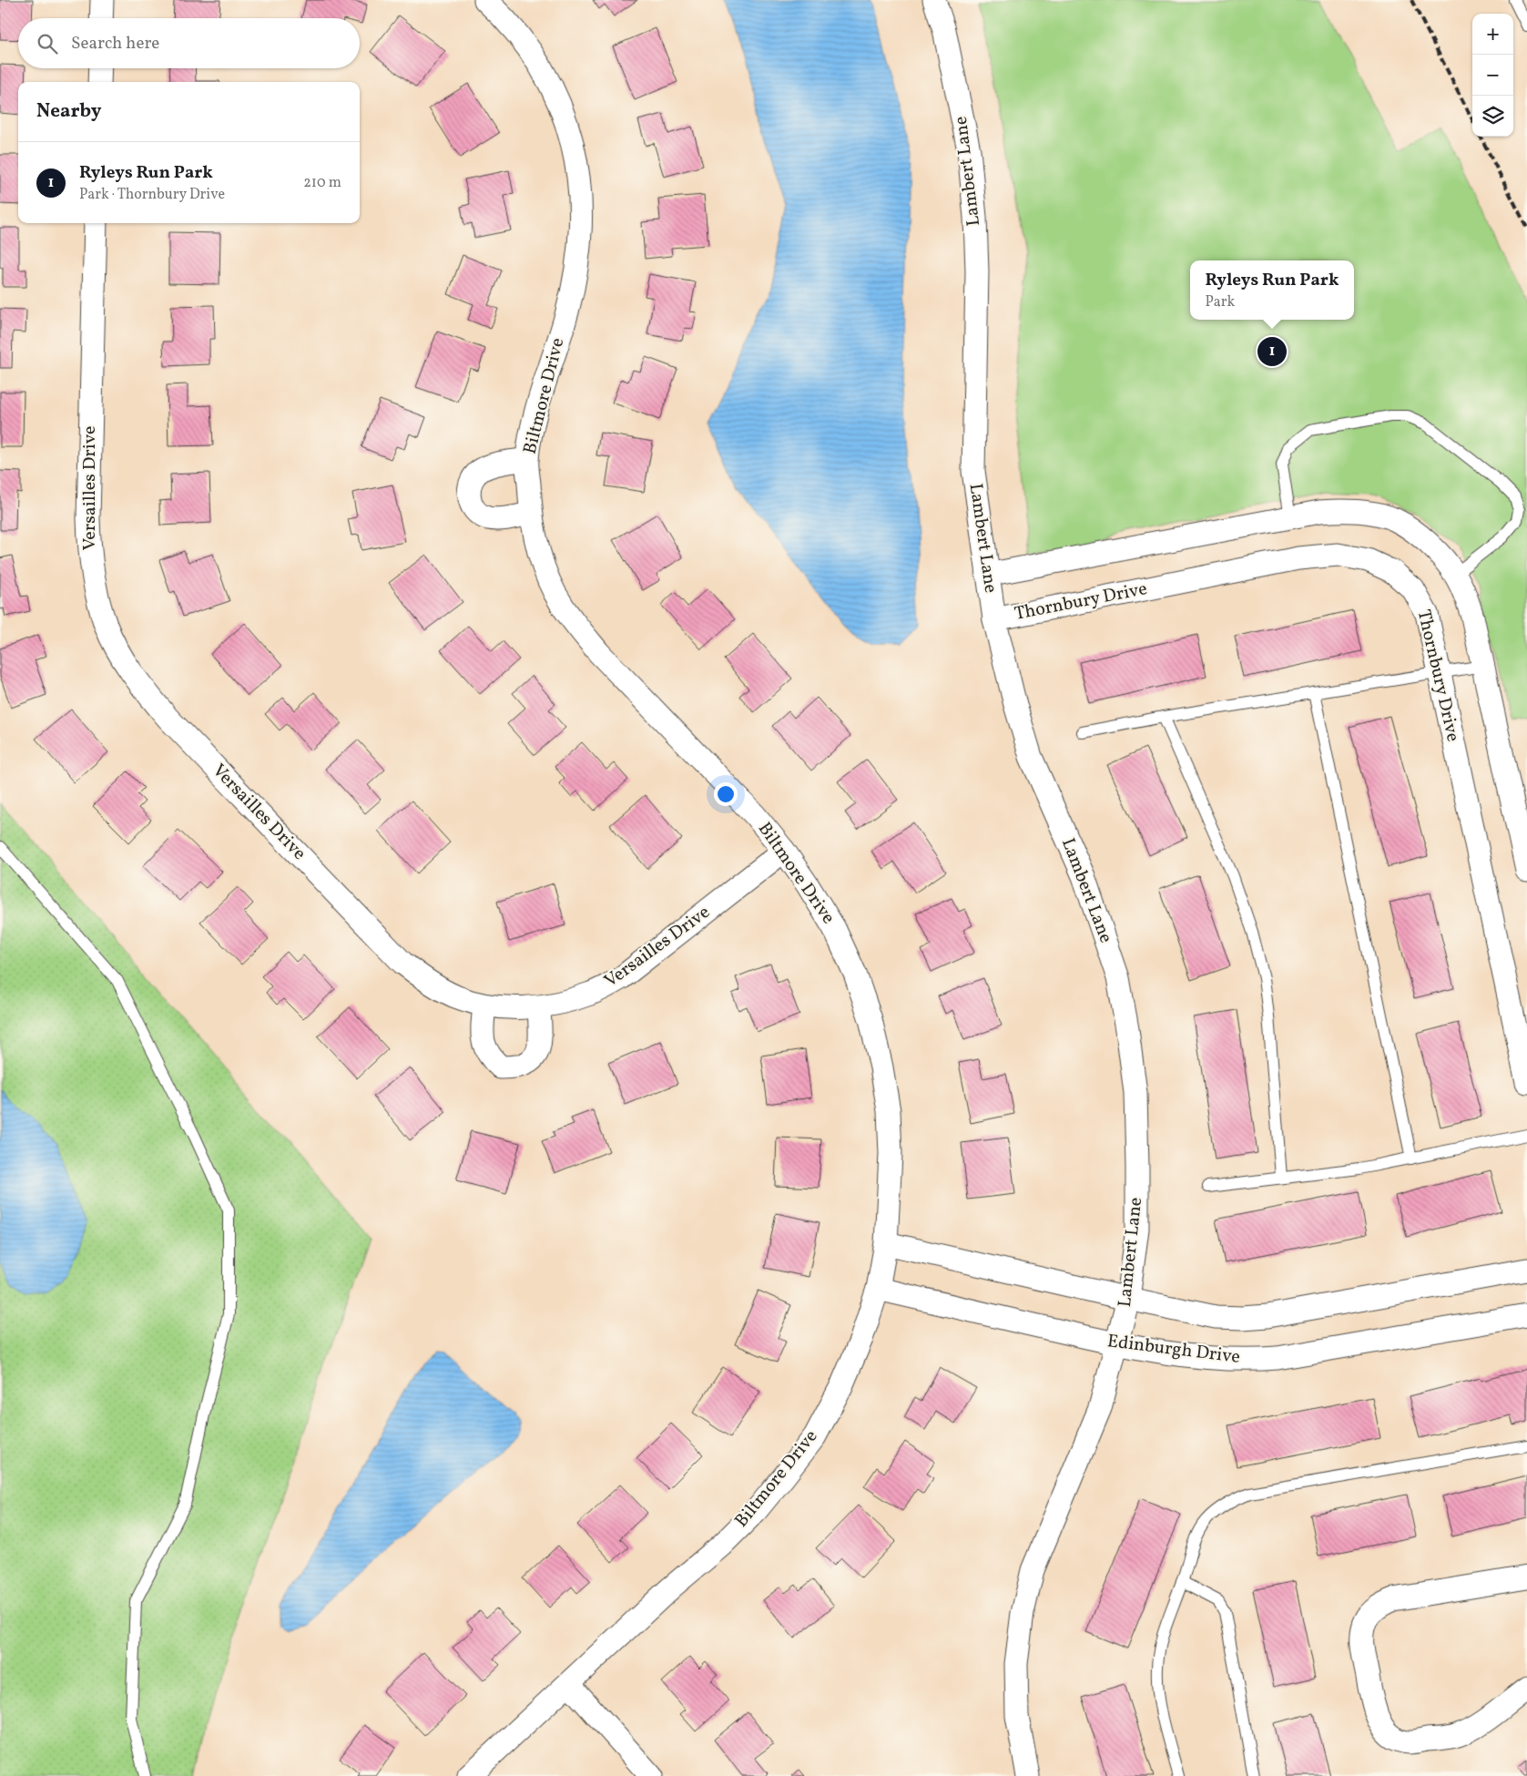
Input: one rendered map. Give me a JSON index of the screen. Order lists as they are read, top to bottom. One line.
{"streets":{"street":["Lambert Lane","Biltmore Drive","Versailles Drive","Thornbury Drive","Edinburgh Drive"]},"crossings":[["Lambert Lane","Thornbury Drive"],["Lambert Lane","Edinburgh Drive"],["Biltmore Drive","Versailles Drive"],["Biltmore Drive","Edinburgh Drive"]],"page":{"map_buttons":["+","−"],"search":"Search here","heading":"Nearby","list":[{"mark":"1","name":"Ryleys Run Park","note":"Park · Thornbury Drive","value":"210 m"}],"popup":["Ryleys Run Park","Park"],"pins":"1"}}
